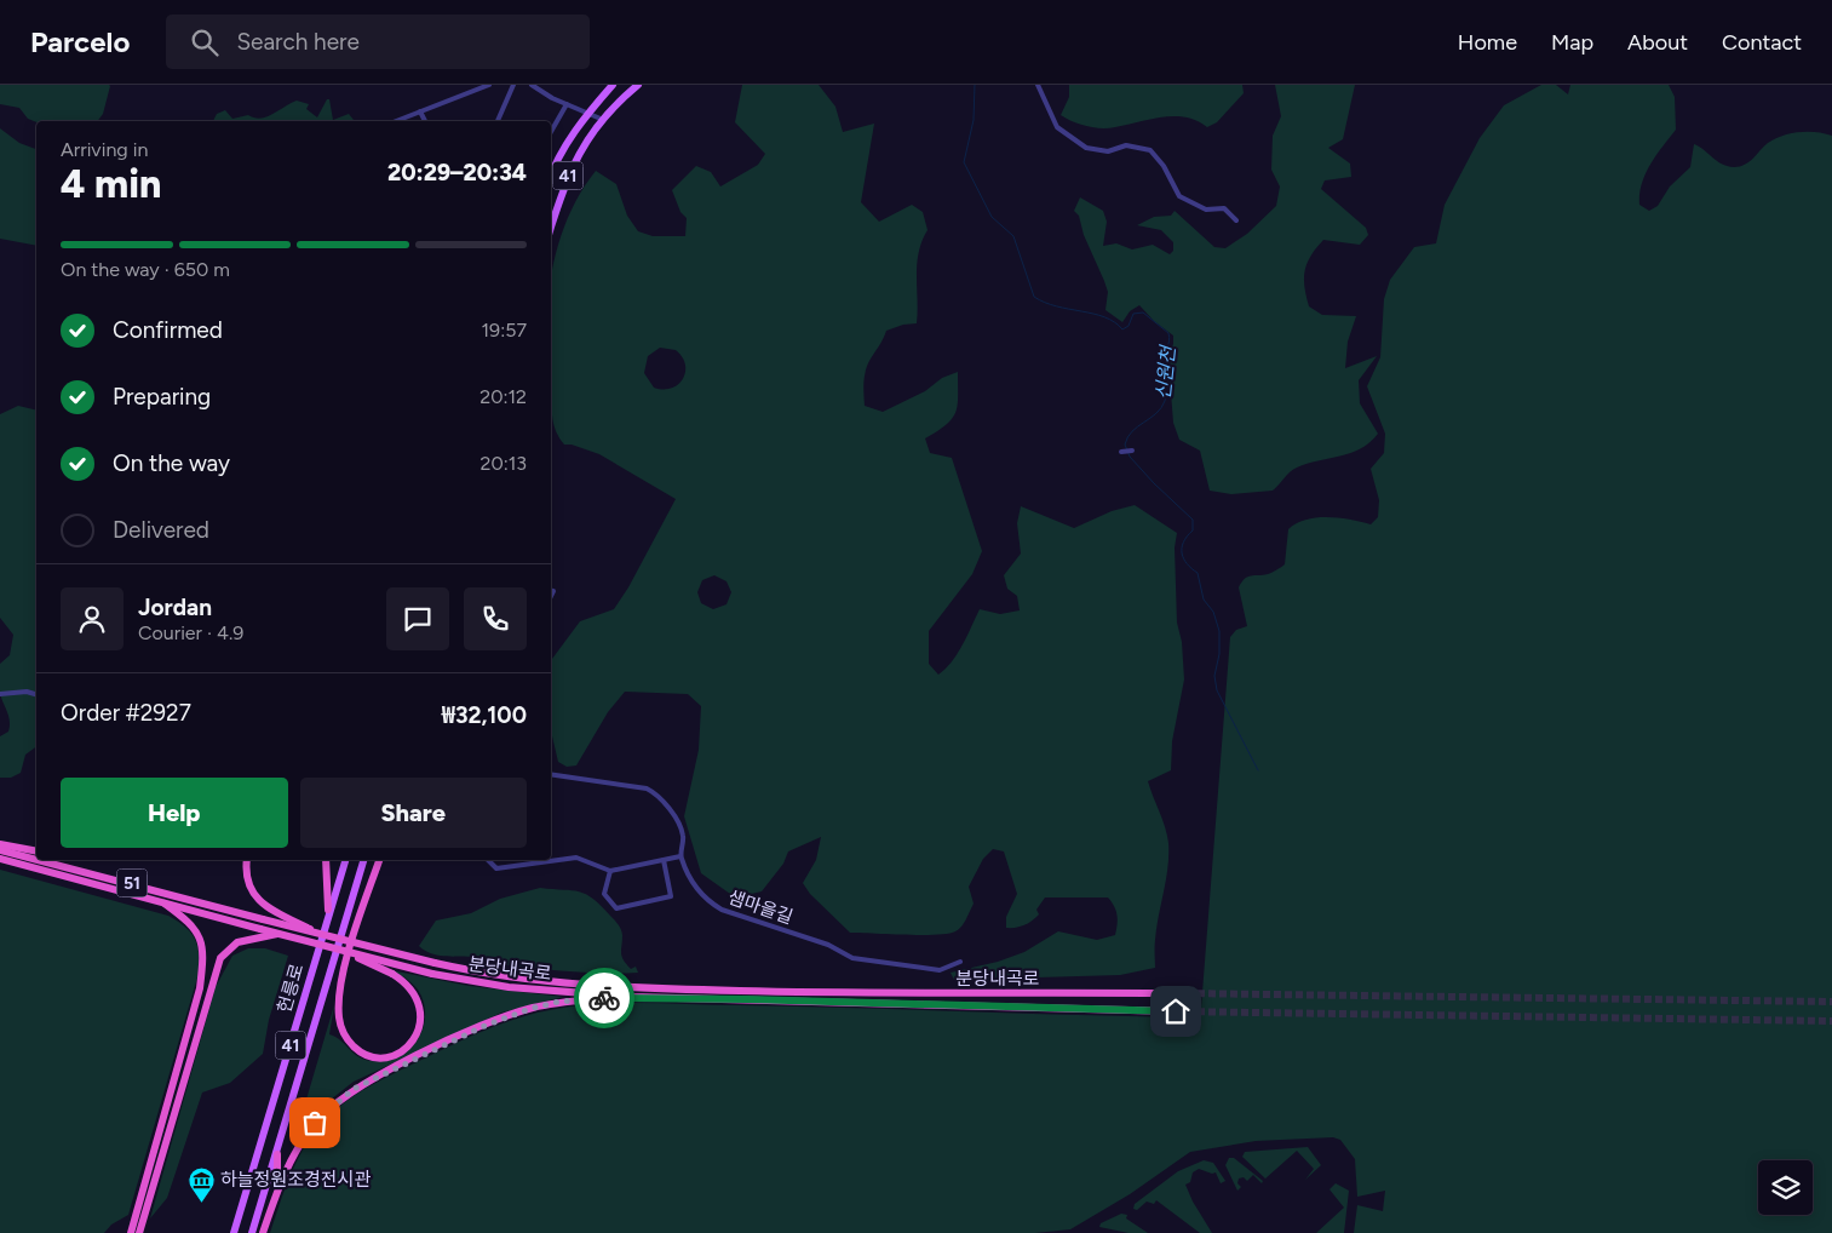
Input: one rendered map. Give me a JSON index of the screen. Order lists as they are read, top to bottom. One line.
{"streets":{"highway":["51","분당내곡로"],"main road":["41","헌릉로"],"street":["샘마을길"]},"water":["신원천"],"places":{"museum":["하늘정원조경전시관"]},"page":{"header":"Parcelo","search":"Search here","nav":["Home","Map","About","Contact"],"heading":["4 min","Arriving in","20:29–20:34"],"panel":["Jordan","Courier · 4.9","Order #2927","₩32,100"],"bar":"On the way · 650 m","list":[["Confirmed","19:57"],["Preparing","20:12"],["On the way","20:13"],"Delivered"],"buttons":["Help","Share"]}}
